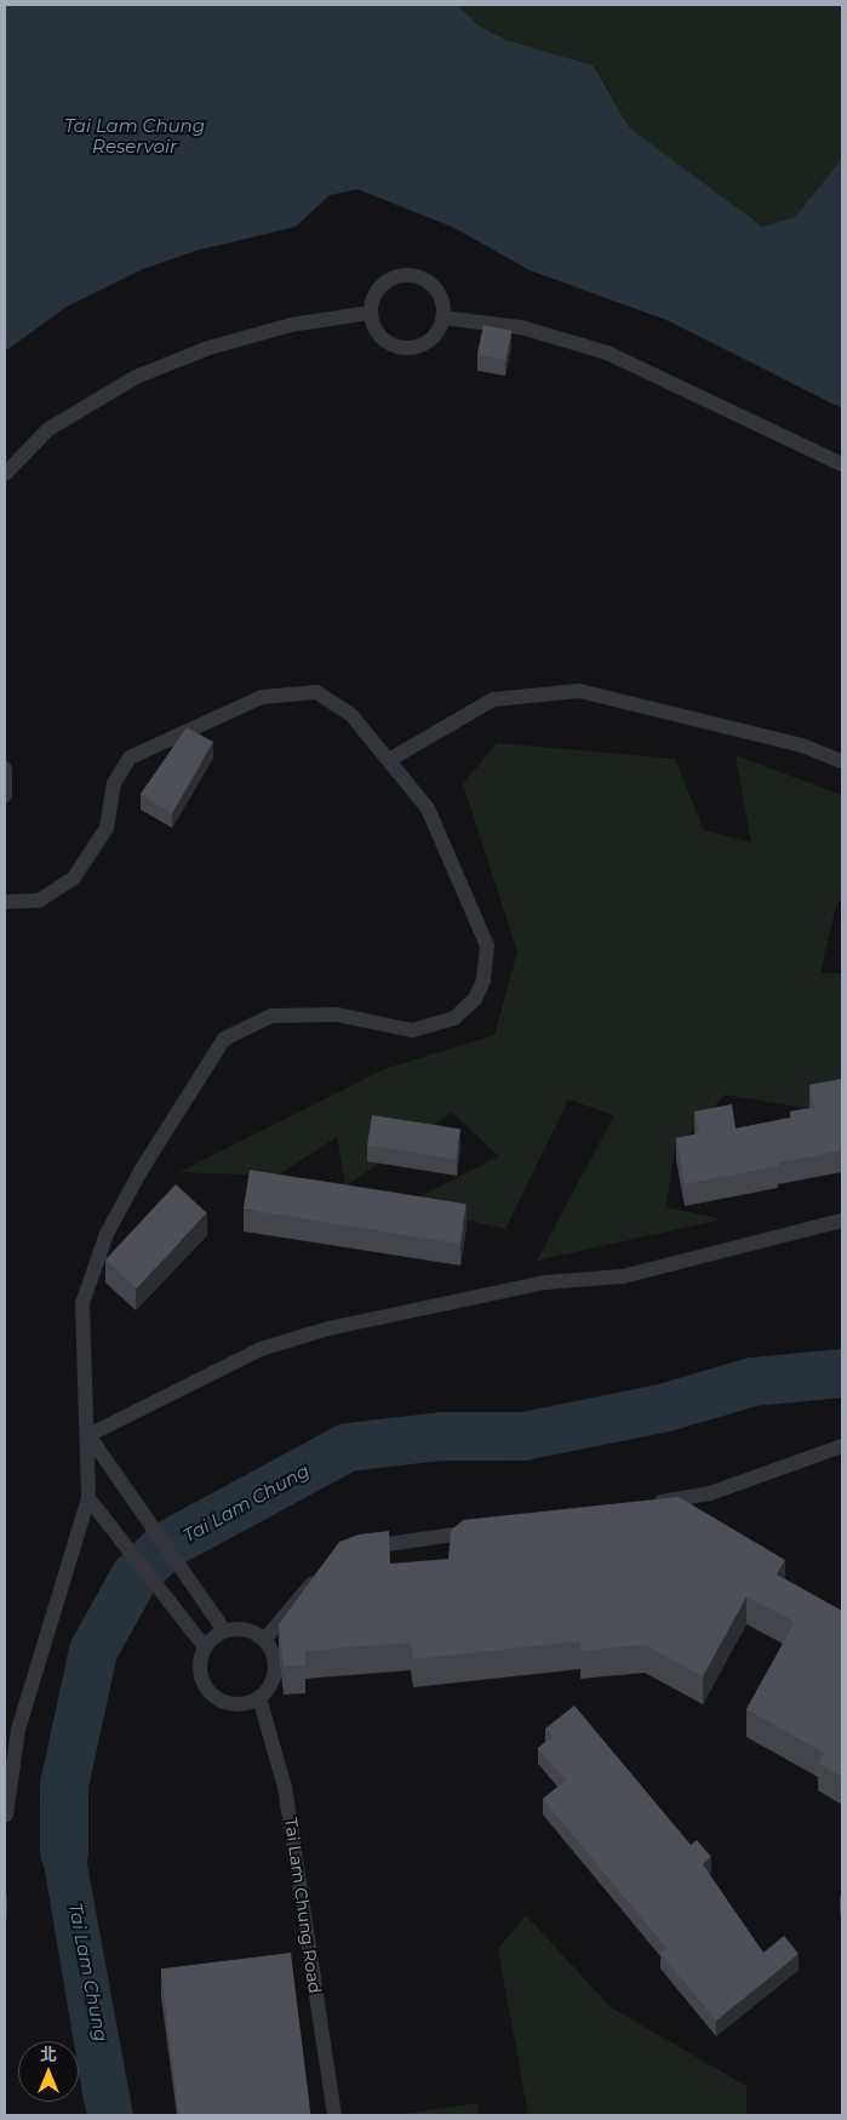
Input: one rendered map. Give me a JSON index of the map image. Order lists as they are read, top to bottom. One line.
{"streets":{"lane":["Tai Lam Chung Road"]},"water":["Tai Lam Chung Reservoir","Tai Lam Chung"],"north":"top"}
